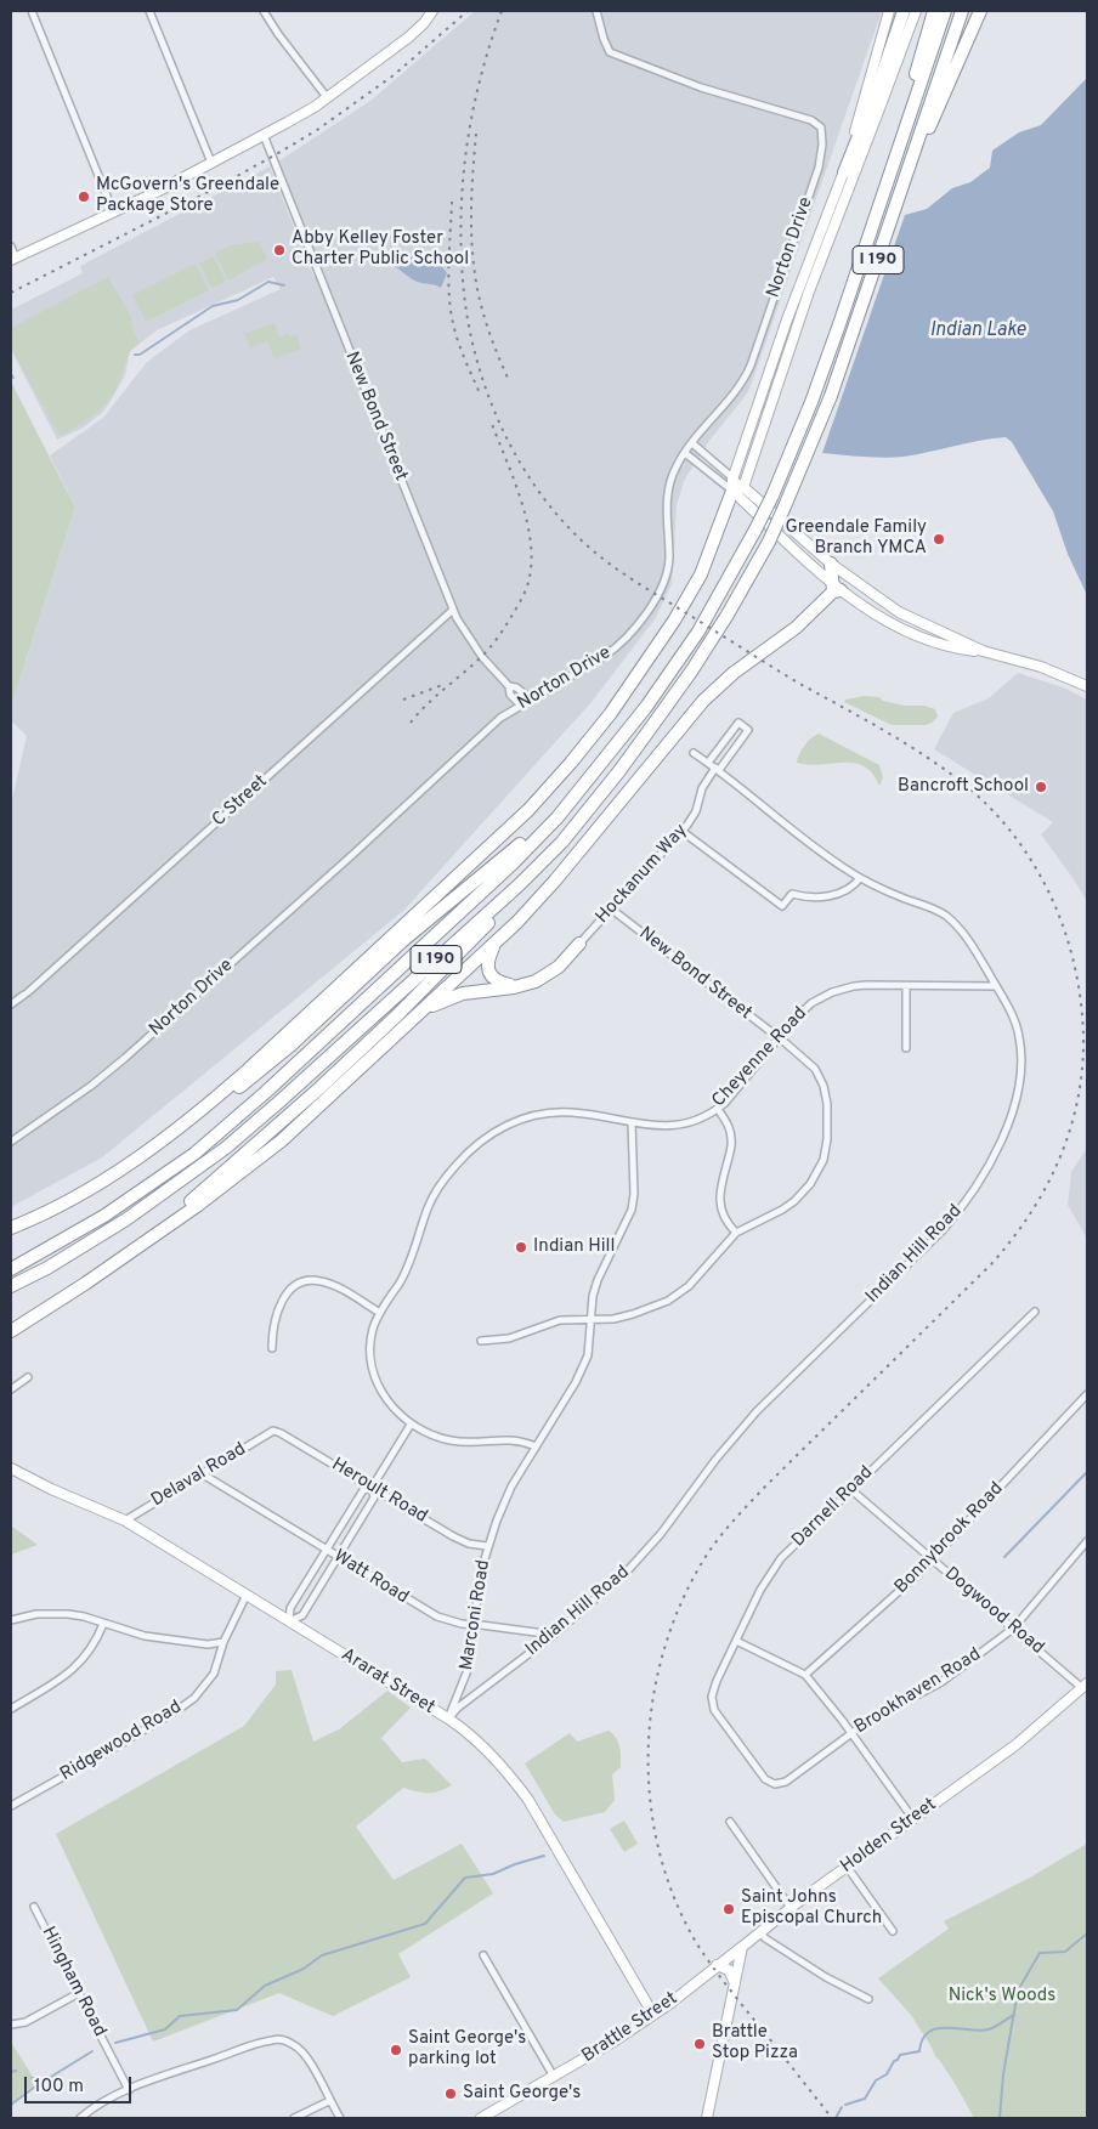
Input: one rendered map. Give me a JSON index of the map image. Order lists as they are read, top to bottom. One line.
{"streets":{"highway":["I 190"],"main road":["Norton Drive","Ararat Street","Holden Street","Brattle Street"],"street":["New Bond Street","C Street","Hockanum Way","Cheyenne Road","Indian Hill Road","Delaval Road","Heroult Road","Darnell Road","Bonnybrook Road","Watt Road","Dogwood Road","Marconi Road","Brookhaven Road","Ridgewood Road","Hingham Road"]},"crossings":[["Norton Drive","New Bond Street"],["New Bond Street","C Street"],["New Bond Street","Hockanum Way"],["New Bond Street","Cheyenne Road"],["Hockanum Way","Indian Hill Road"],["Cheyenne Road","Indian Hill Road"],["Cheyenne Road","Marconi Road"],["Indian Hill Road","Watt Road"],["Indian Hill Road","Marconi Road"],["Indian Hill Road","Ararat Street"],["Delaval Road","Heroult Road"],["Delaval Road","Watt Road"],["Delaval Road","Ararat Street"],["Heroult Road","Marconi Road"],["Darnell Road","Dogwood Road"],["Darnell Road","Brookhaven Road"],["Bonnybrook Road","Dogwood Road"],["Watt Road","Marconi Road"],["Dogwood Road","Brookhaven Road"],["Dogwood Road","Holden Street"],["Marconi Road","Ararat Street"],["Ararat Street","Ridgewood Road"],["Ararat Street","Brattle Street"],["Holden Street","Brattle Street"]],"water":["Indian Lake"],"parks":["Nick's Woods"],"places":["McGovern's Greendale Package Store","Abby Kelley Foster Charter Public School","Greendale Family Branch YMCA","Bancroft School","Indian Hill","Saint Johns Episcopal Church","Brattle Stop Pizza","Saint George's parking lot","Saint George's"],"scale_bar":"100 m"}
